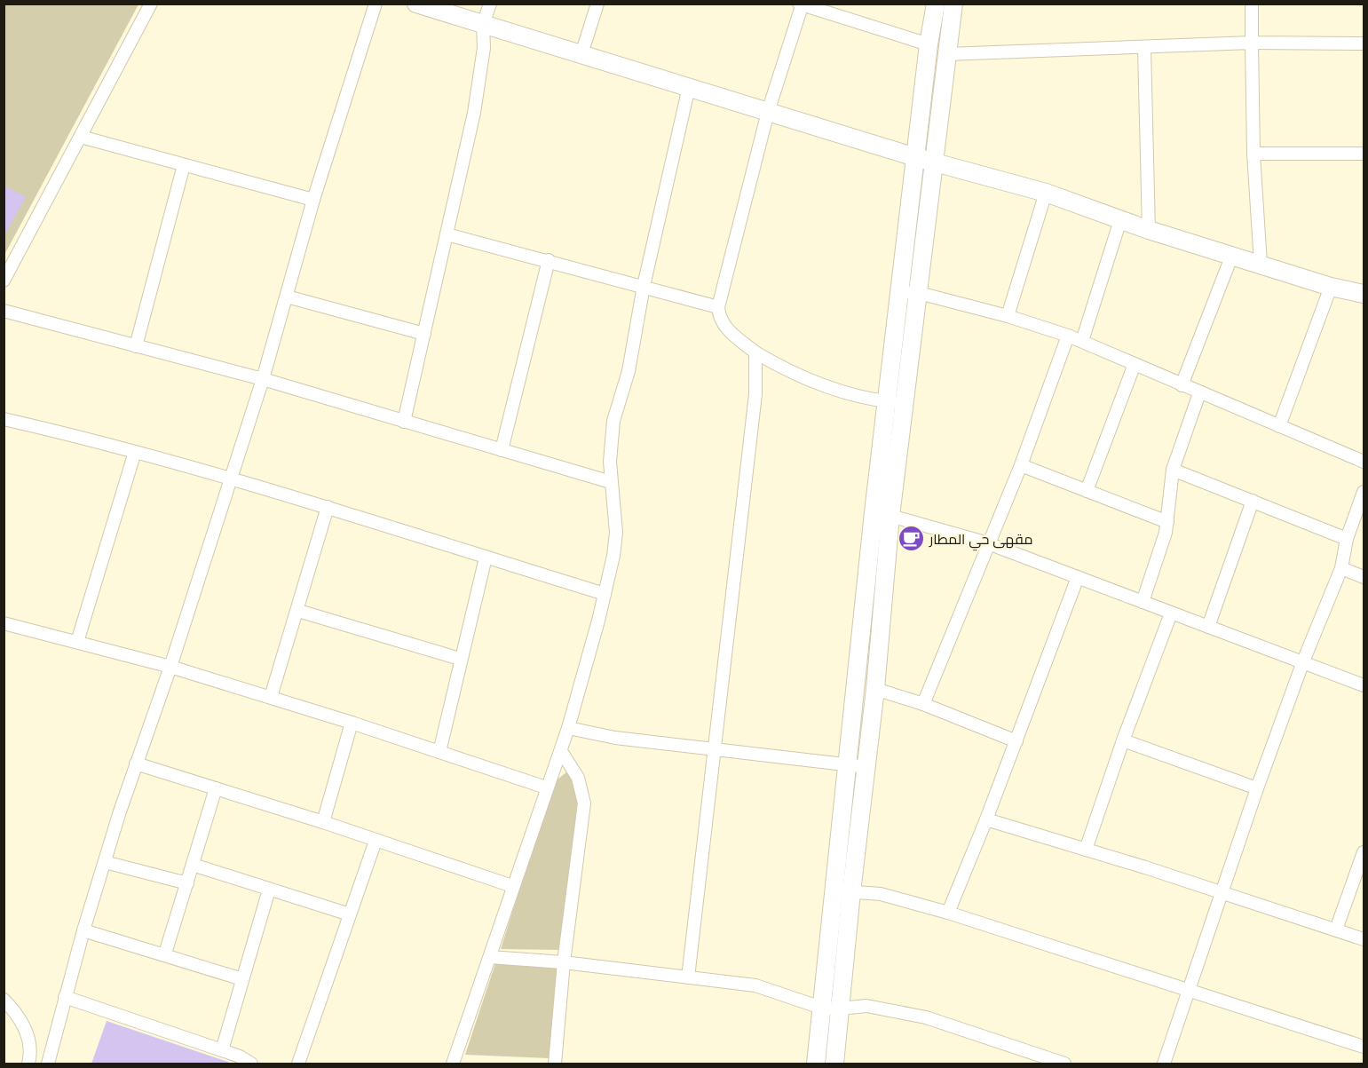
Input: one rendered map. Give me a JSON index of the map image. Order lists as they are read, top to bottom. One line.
{"places":{"cafe":["مقهى حي المطار"]}}
